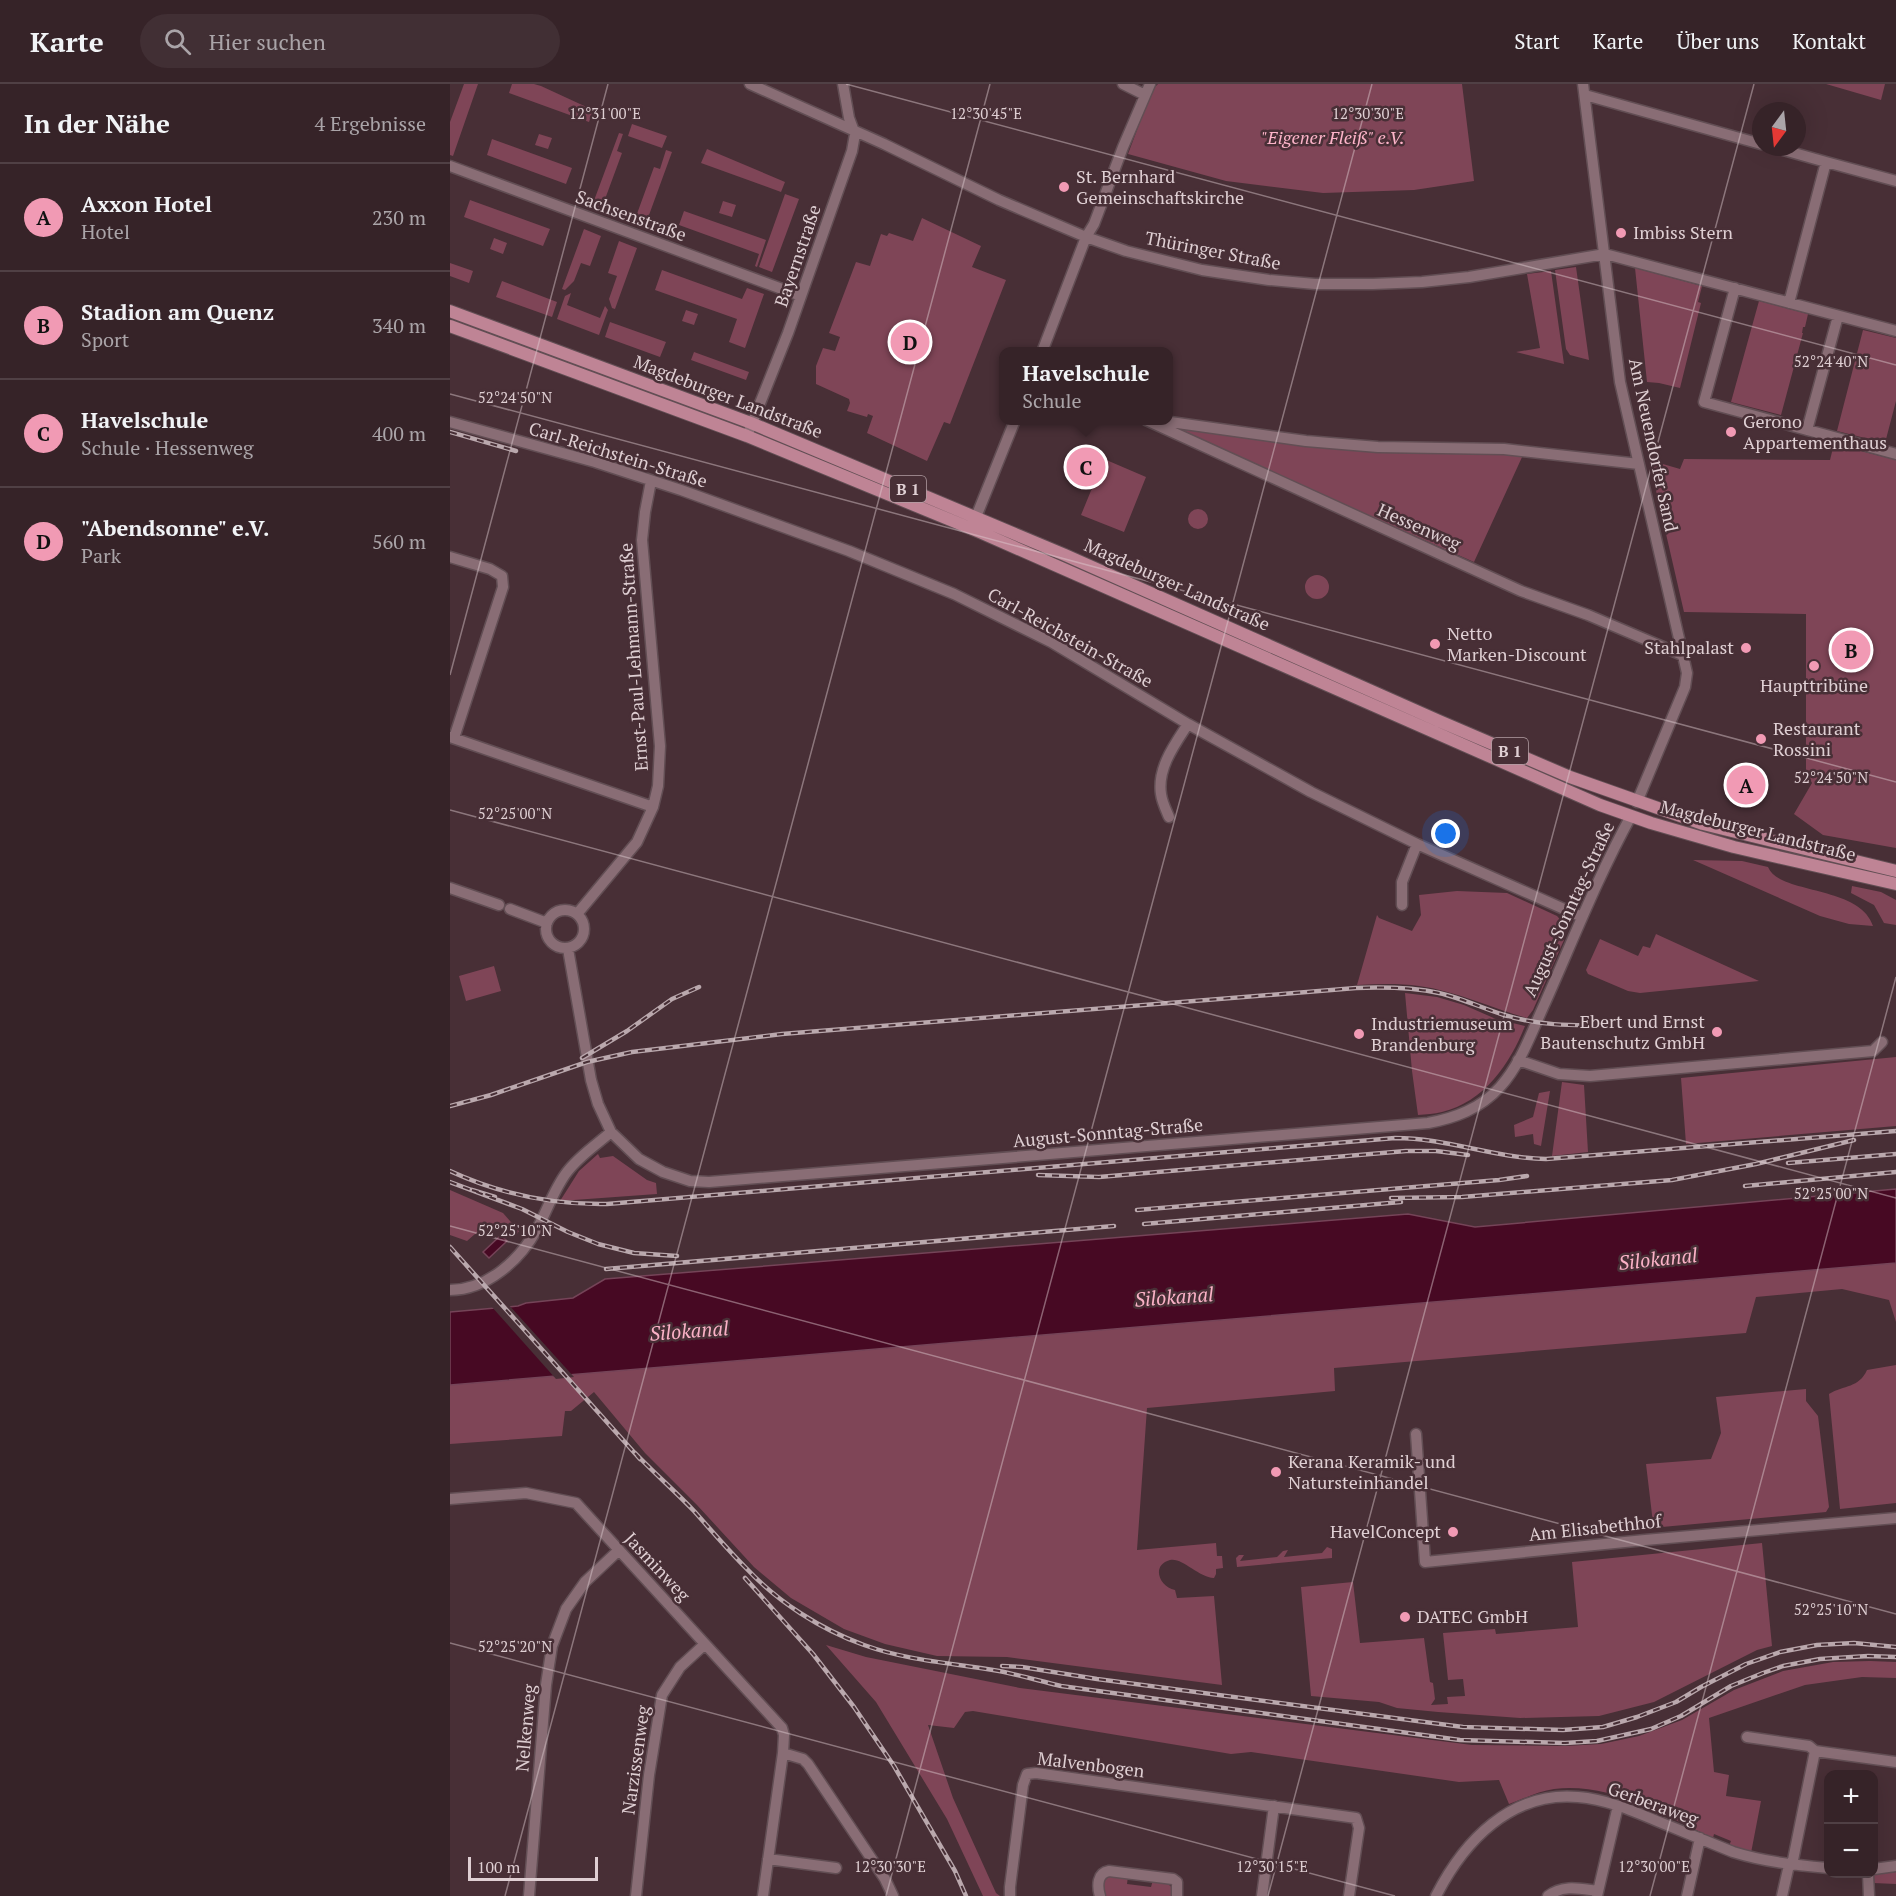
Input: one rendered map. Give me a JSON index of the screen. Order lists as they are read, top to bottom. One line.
{"streets":{"main road":["Magdeburger Landstraße","B 1"],"street":["Sachsenstraße","Thüringer Straße","Bayernstraße","Am Neuendorfer Sand","Carl-Reichstein-Straße","Hessenweg","Ernst-Paul-Lehmann-Straße","August-Sonntag-Straße","Am Elisabethhof","Jasminweg","Nelkenweg","Narzissenweg","Malvenbogen","Gerberaweg"]},"crossings":[["Sachsenstraße","Bayernstraße"],["Thüringer Straße","Bayernstraße"],["Thüringer Straße","Am Neuendorfer Sand"],["Bayernstraße","Magdeburger Landstraße"],["Magdeburger Landstraße","Am Neuendorfer Sand"],["Magdeburger Landstraße","August-Sonntag-Straße"],["Am Neuendorfer Sand","Hessenweg"],["Carl-Reichstein-Straße","Ernst-Paul-Lehmann-Straße"],["Carl-Reichstein-Straße","August-Sonntag-Straße"],["Ernst-Paul-Lehmann-Straße","August-Sonntag-Straße"],["Jasminweg","Nelkenweg"],["Jasminweg","Narzissenweg"]],"water":["Silokanal"],"parks":["\"Eigener Fleiß\" e.V."],"places":["St. Bernhard Gemeinschaftskirche","Imbiss Stern","Gerono Appartementhaus","Netto Marken-Discount","Stahlpalast","Haupttribüne","Restaurant Rossini","Ebert und Ernst Bautenschutz GmbH","Industriemuseum Brandenburg","Kerana Keramik- und Natursteinhandel","HavelConcept","DATEC GmbH"],"scale_bar":"100 m","north":"bottom","page":{"header":"Karte","search":"Hier suchen","nav":["Start","Karte","Über uns","Kontakt"],"heading":["In der Nähe","4 Ergebnisse"],"list":[{"mark":"A","name":"Axxon Hotel","note":"Hotel","value":"230 m"},{"mark":"B","name":"Stadion am Quenz","note":"Sport","value":"340 m"},{"mark":"C","name":"Havelschule","note":"Schule · Hessenweg","value":"400 m"},{"mark":"D","name":"\"Abendsonne\" e.V.","note":"Park","value":"560 m"}],"pins":["D","C","B","A"],"popup":["Havelschule","Schule"],"map_buttons":["+","−"],"scale":"100 m"},"coordinates":["12°31'00\"E","12°30'45\"E","12°30'30\"E","52°24'40\"N","52°24'50\"N","52°25'00\"N","52°25'10\"N","52°25'20\"N","12°30'15\"E","12°30'00\"E"]}
